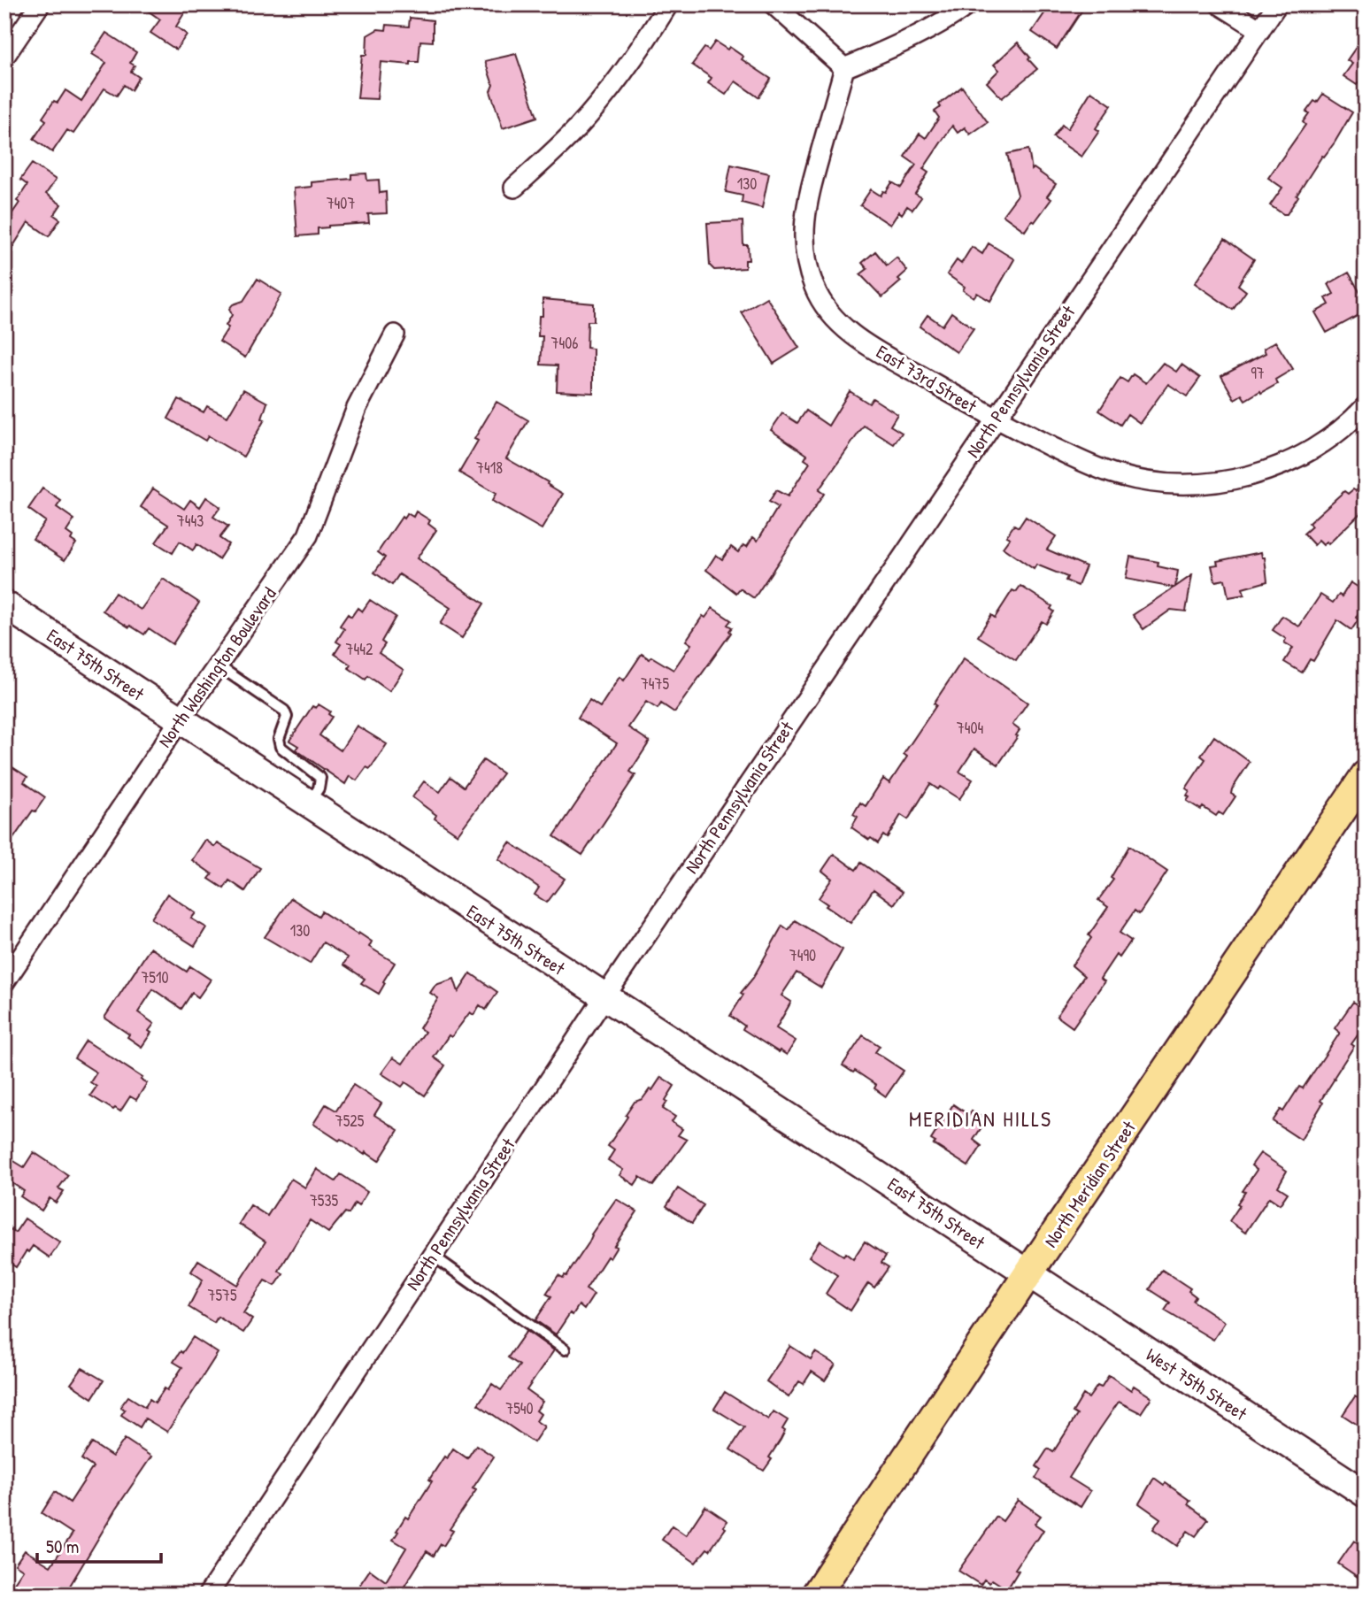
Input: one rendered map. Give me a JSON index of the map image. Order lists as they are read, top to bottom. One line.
{"streets":{"main road":["North Meridian Street"],"street":["East 73rd Street","North Pennsylvania Street","East 75th Street","North Washington Boulevard","West 75th Street"]},"crossings":[["East 73rd Street","North Pennsylvania Street"],["North Pennsylvania Street","East 75th Street"],["East 75th Street","North Washington Boulevard"],["East 75th Street","North Meridian Street"],["East 75th Street","West 75th Street"],["North Meridian Street","West 75th Street"]],"districts":["MERIDIAN HILLS"],"house_numbers":["130","7407","7406","97","7418","7443","7442","7475","7404","130","7490","7510","7525","7535","7575","7540"],"scale_bar":"50 m"}
